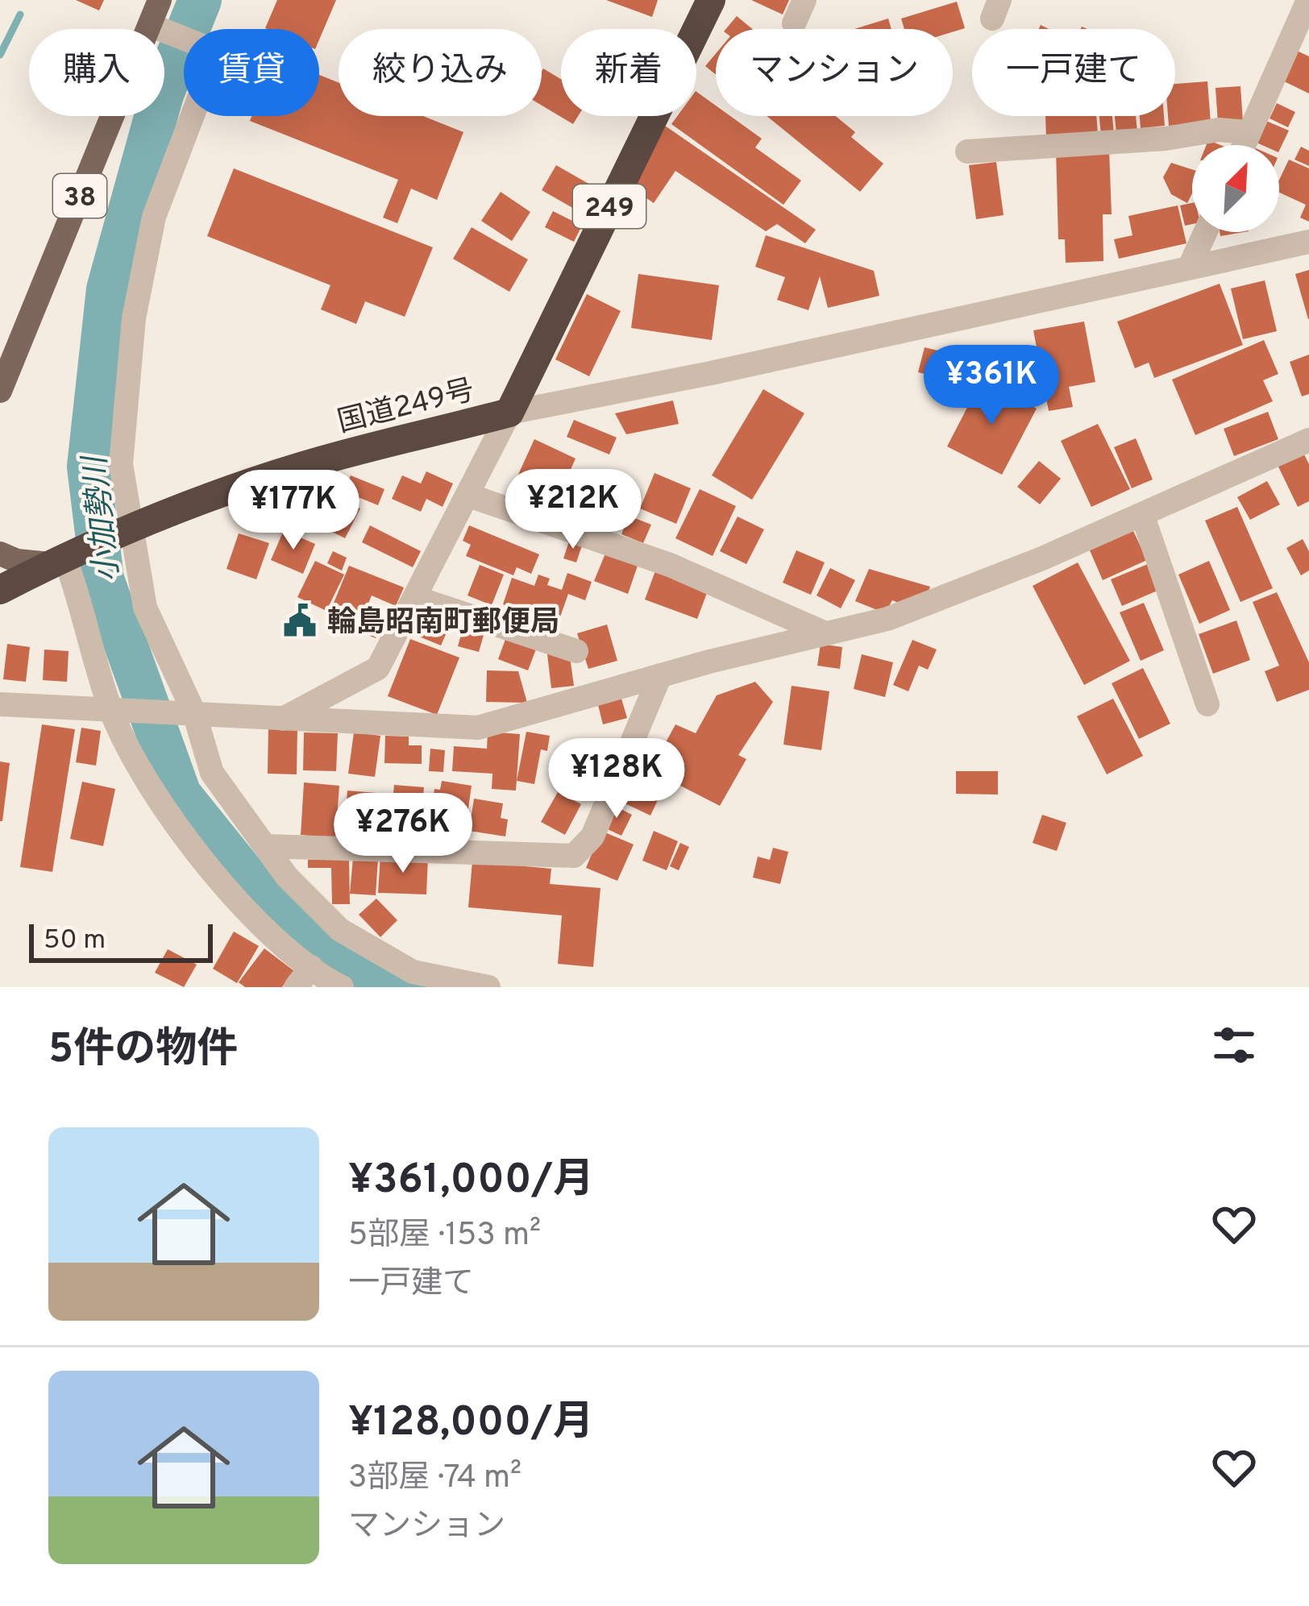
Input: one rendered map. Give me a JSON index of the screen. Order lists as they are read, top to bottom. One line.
{"streets":{"highway":["249","国道249号"],"main road":["38"]},"water":["小加勢川"],"places":{"public building":["輪島昭南町郵便局"]},"scale_bar":"50 m","north":"top right","page":{"chip":["購入","賃貸","絞り込み","新着","マンション","一戸建て"],"price":["¥361K","¥212K","¥177K","¥128K","¥276K"],"scale":"50 m","heading":"5件の物件","list":[{"name":"¥361,000/月","note":"5部屋 · 153 m² · 一戸建て"},{"name":"¥128,000/月","note":"3部屋 · 74 m² · マンション"}]}}
